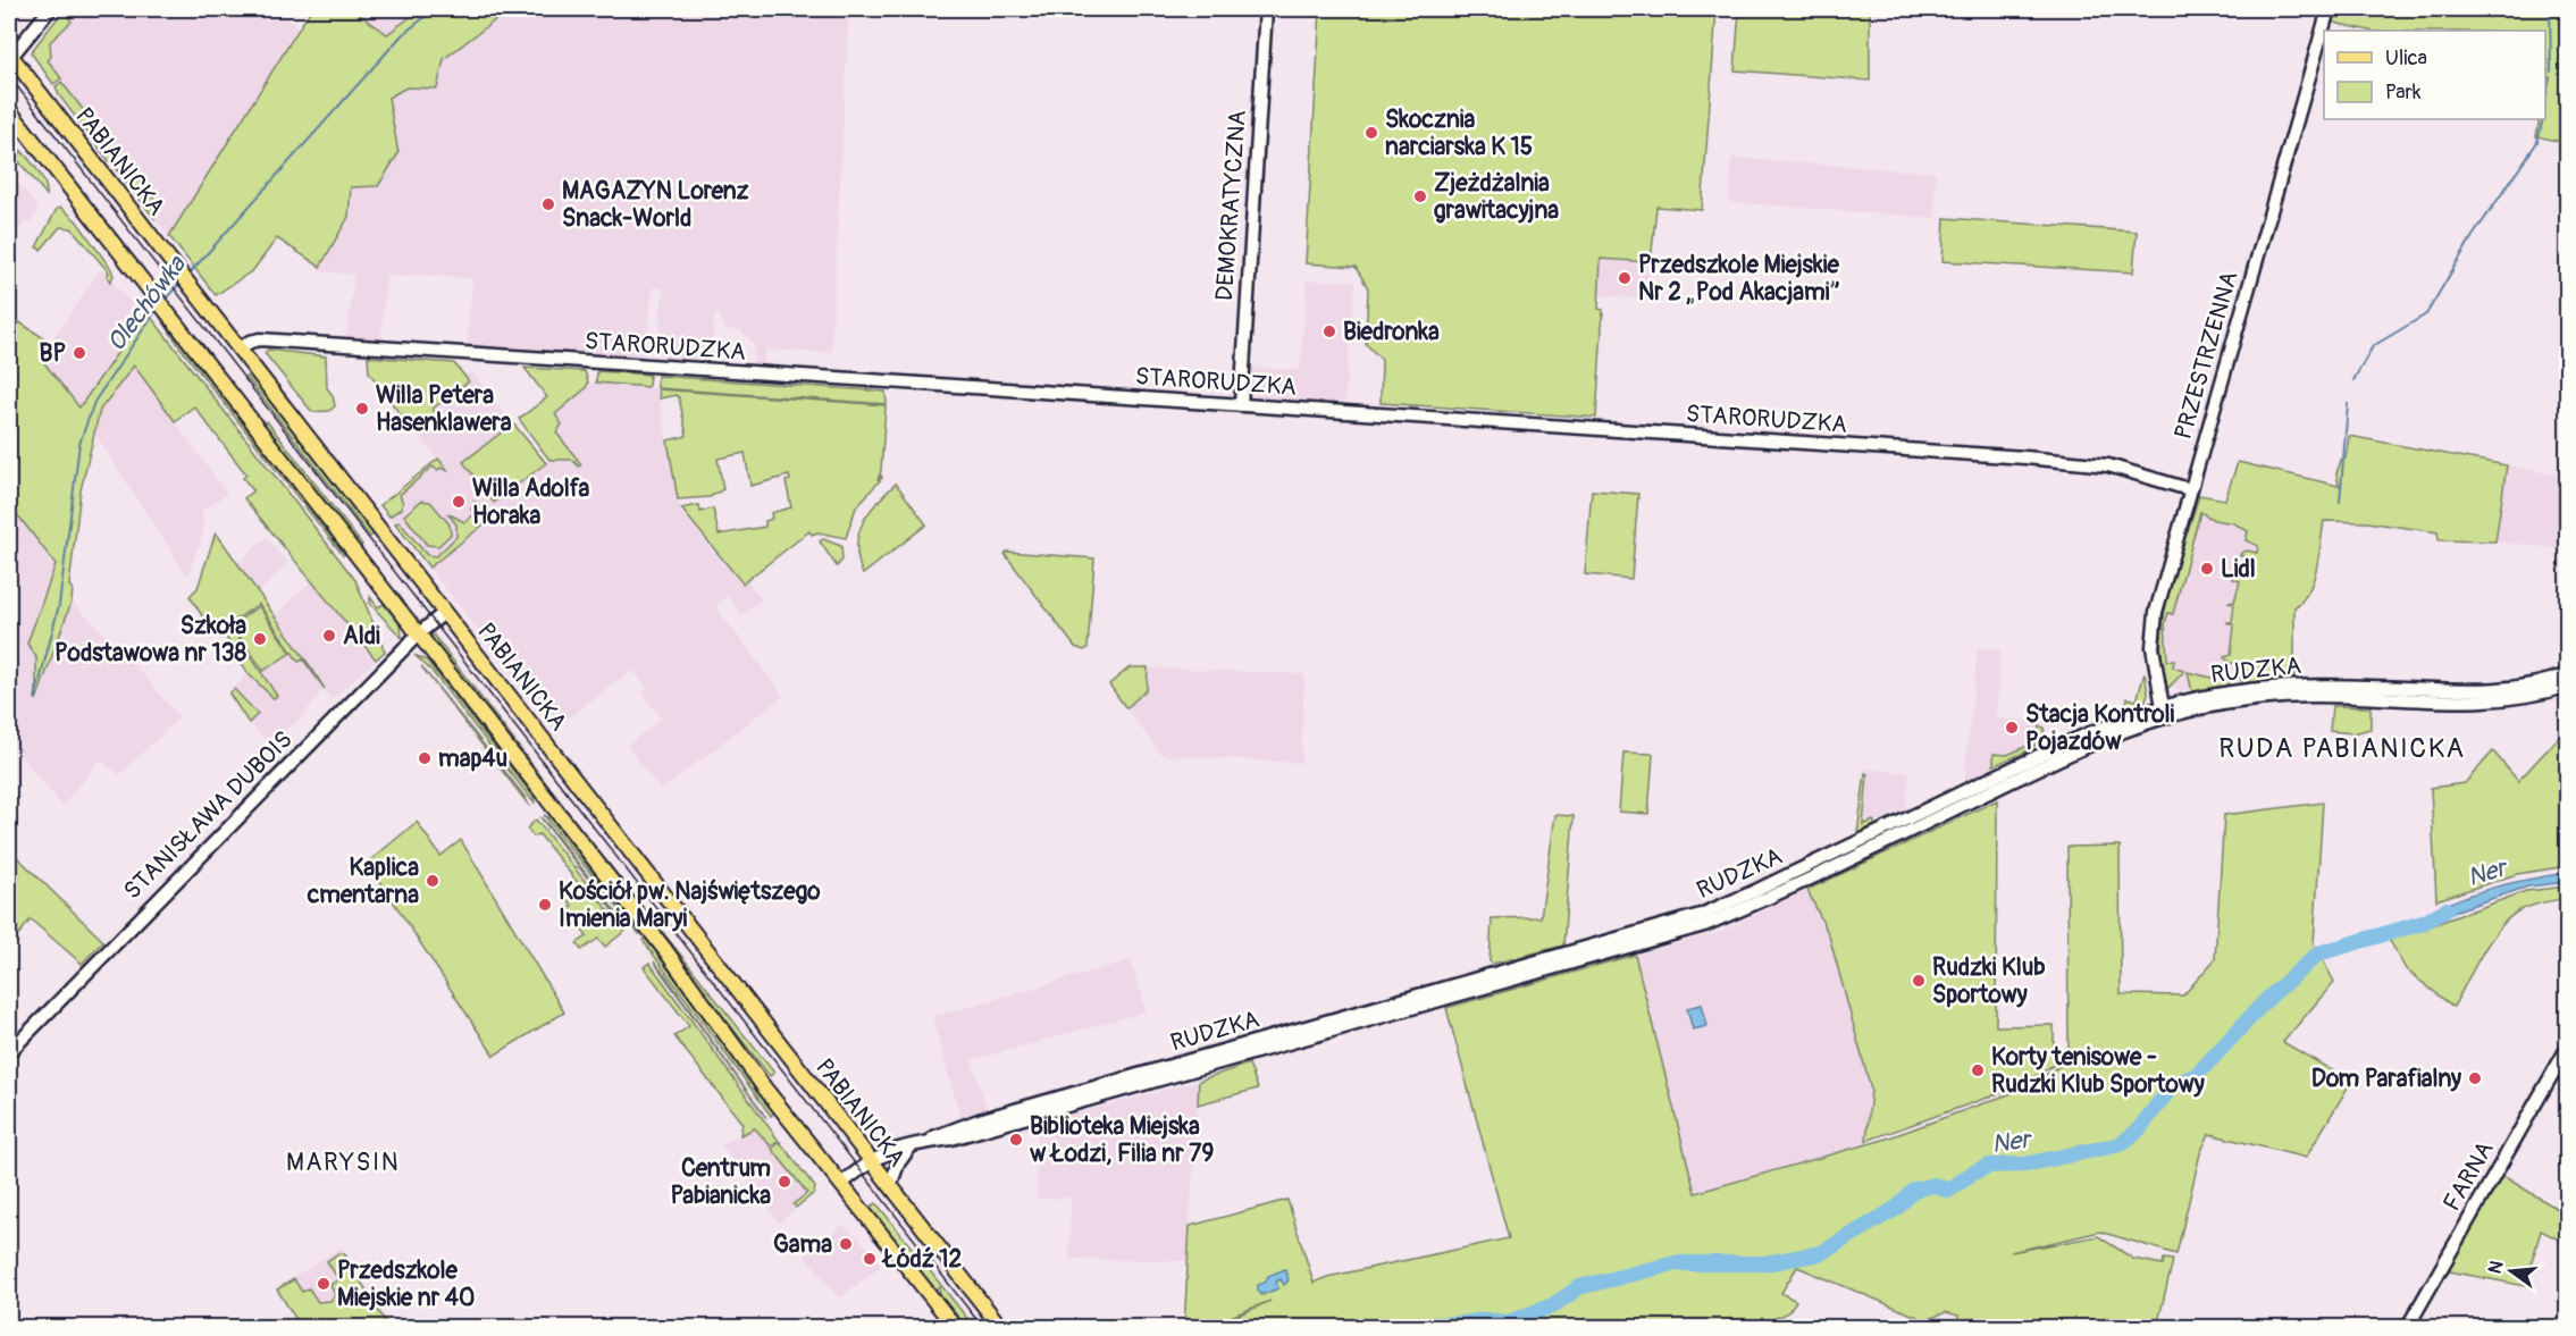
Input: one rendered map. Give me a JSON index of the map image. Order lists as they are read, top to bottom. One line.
{"streets":{"main road":["PABIANICKA"],"street":["DEMOKRATYCZNA","STARORUDZKA","PRZESTRZENNA","RUDZKA","STANISŁAWA DUBOIS","FARNA"]},"crossings":[["PABIANICKA","STARORUDZKA"],["PABIANICKA","RUDZKA"],["PABIANICKA","STANISŁAWA DUBOIS"],["DEMOKRATYCZNA","STARORUDZKA"],["STARORUDZKA","PRZESTRZENNA"],["PRZESTRZENNA","RUDZKA"]],"districts":["RUDA PABIANICKA","MARYSIN"],"water":["Olechówka","Ner"],"places":["Skocznia narciarska K 15","Zjeżdżalnia grawitacyjna","MAGAZYN Lorenz Snack-World","Przedszkole Miejskie Nr 2 „Pod Akacjami”","Biedronka","BP","Willa Petera Hasenklawera","Willa Adolfa Horaka","Lidl","Aldi","Szkoła Podstawowa nr 138","Stacja Kontroli Pojazdów","map4u","Kaplica cmentarna","Kościół pw. Najświętszego Imienia Maryi","Rudzki Klub Sportowy","Korty tenisowe - Rudzki Klub Sportowy","Dom Parafialny","Biblioteka Miejska w Łodzi, Filia nr 79","Centrum Pabianicka","Gama","Łódź 12","Przedszkole Miejskie nr 40"],"legend":["Ulica","Park"],"north":"left"}
